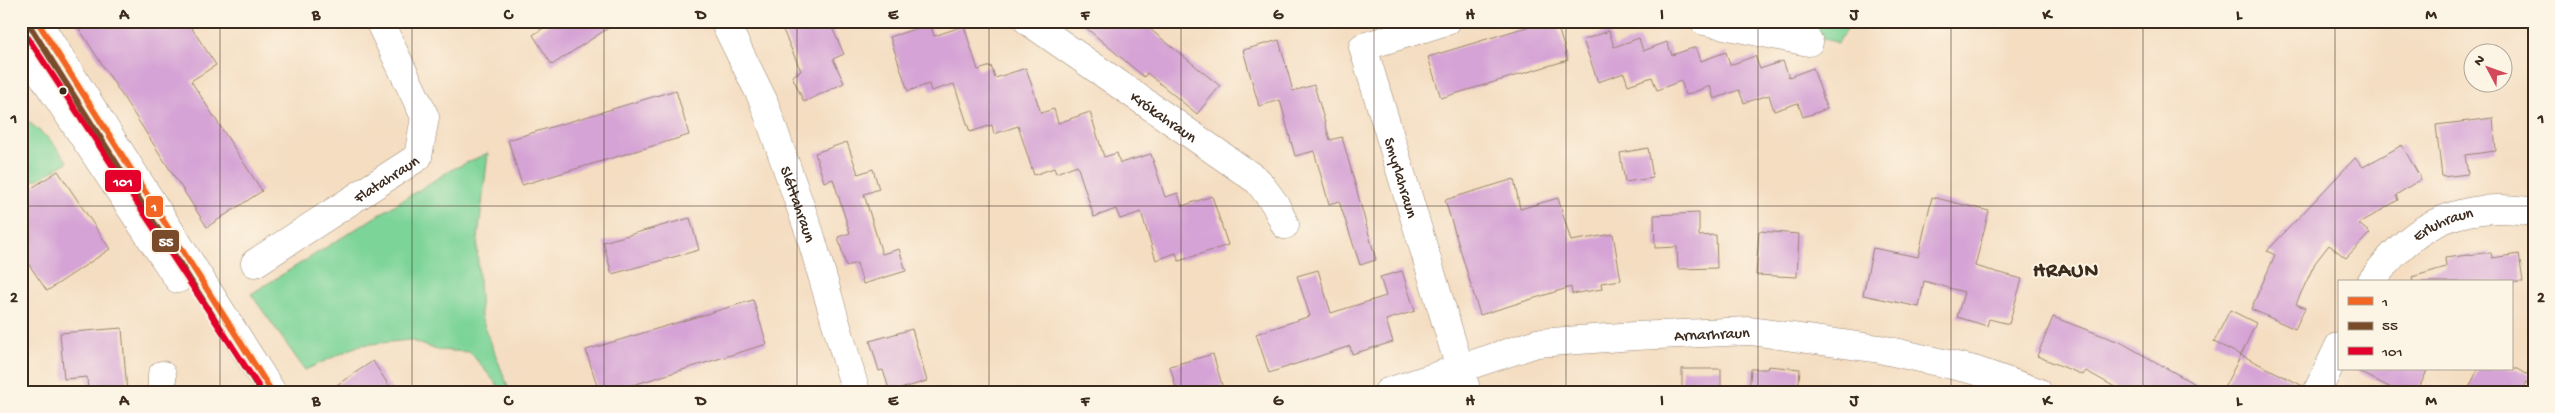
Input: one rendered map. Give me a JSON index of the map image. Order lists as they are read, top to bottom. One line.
{"streets":{"street":["Krókahraun","Flatahraun","Smyrlahraun","Sléttahraun","Erluhraun","Arnarhraun"]},"crossings":[["Smyrlahraun","Arnarhraun"]],"districts":["HRAUN"],"lines":["transit line 1","transit line 55","transit line 101"],"legend":["1","55","101"],"north":"top left","grid":{"columns":["A","B","C","D","E","F","G","H","I","J","K","L","M"],"rows":["1","2"]}}
